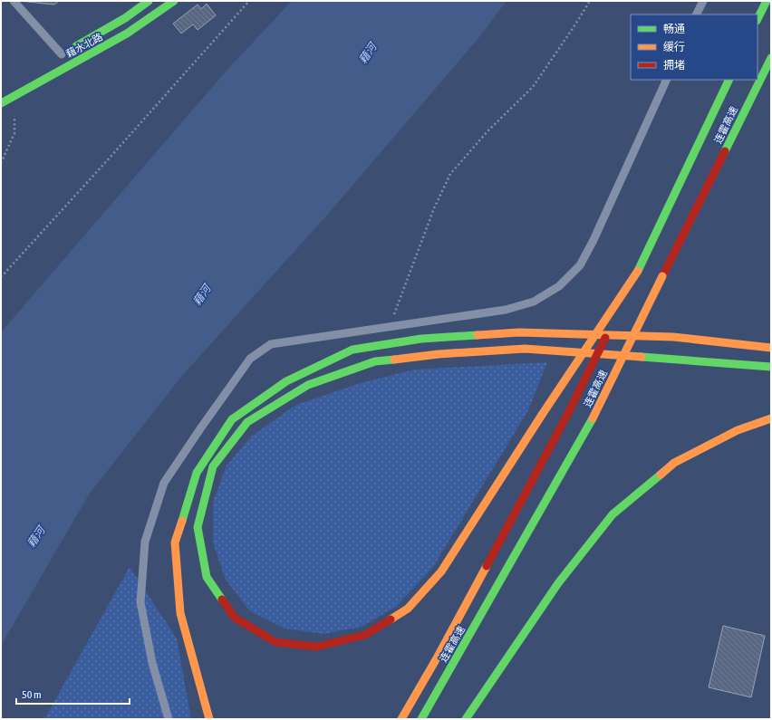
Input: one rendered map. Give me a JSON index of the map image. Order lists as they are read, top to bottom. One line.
{"streets":{"main road":["藉水北路","连霍高速"]},"water":["藉河"],"legend":["畅通","缓行","拥堵"],"scale_bar":"50 m"}
